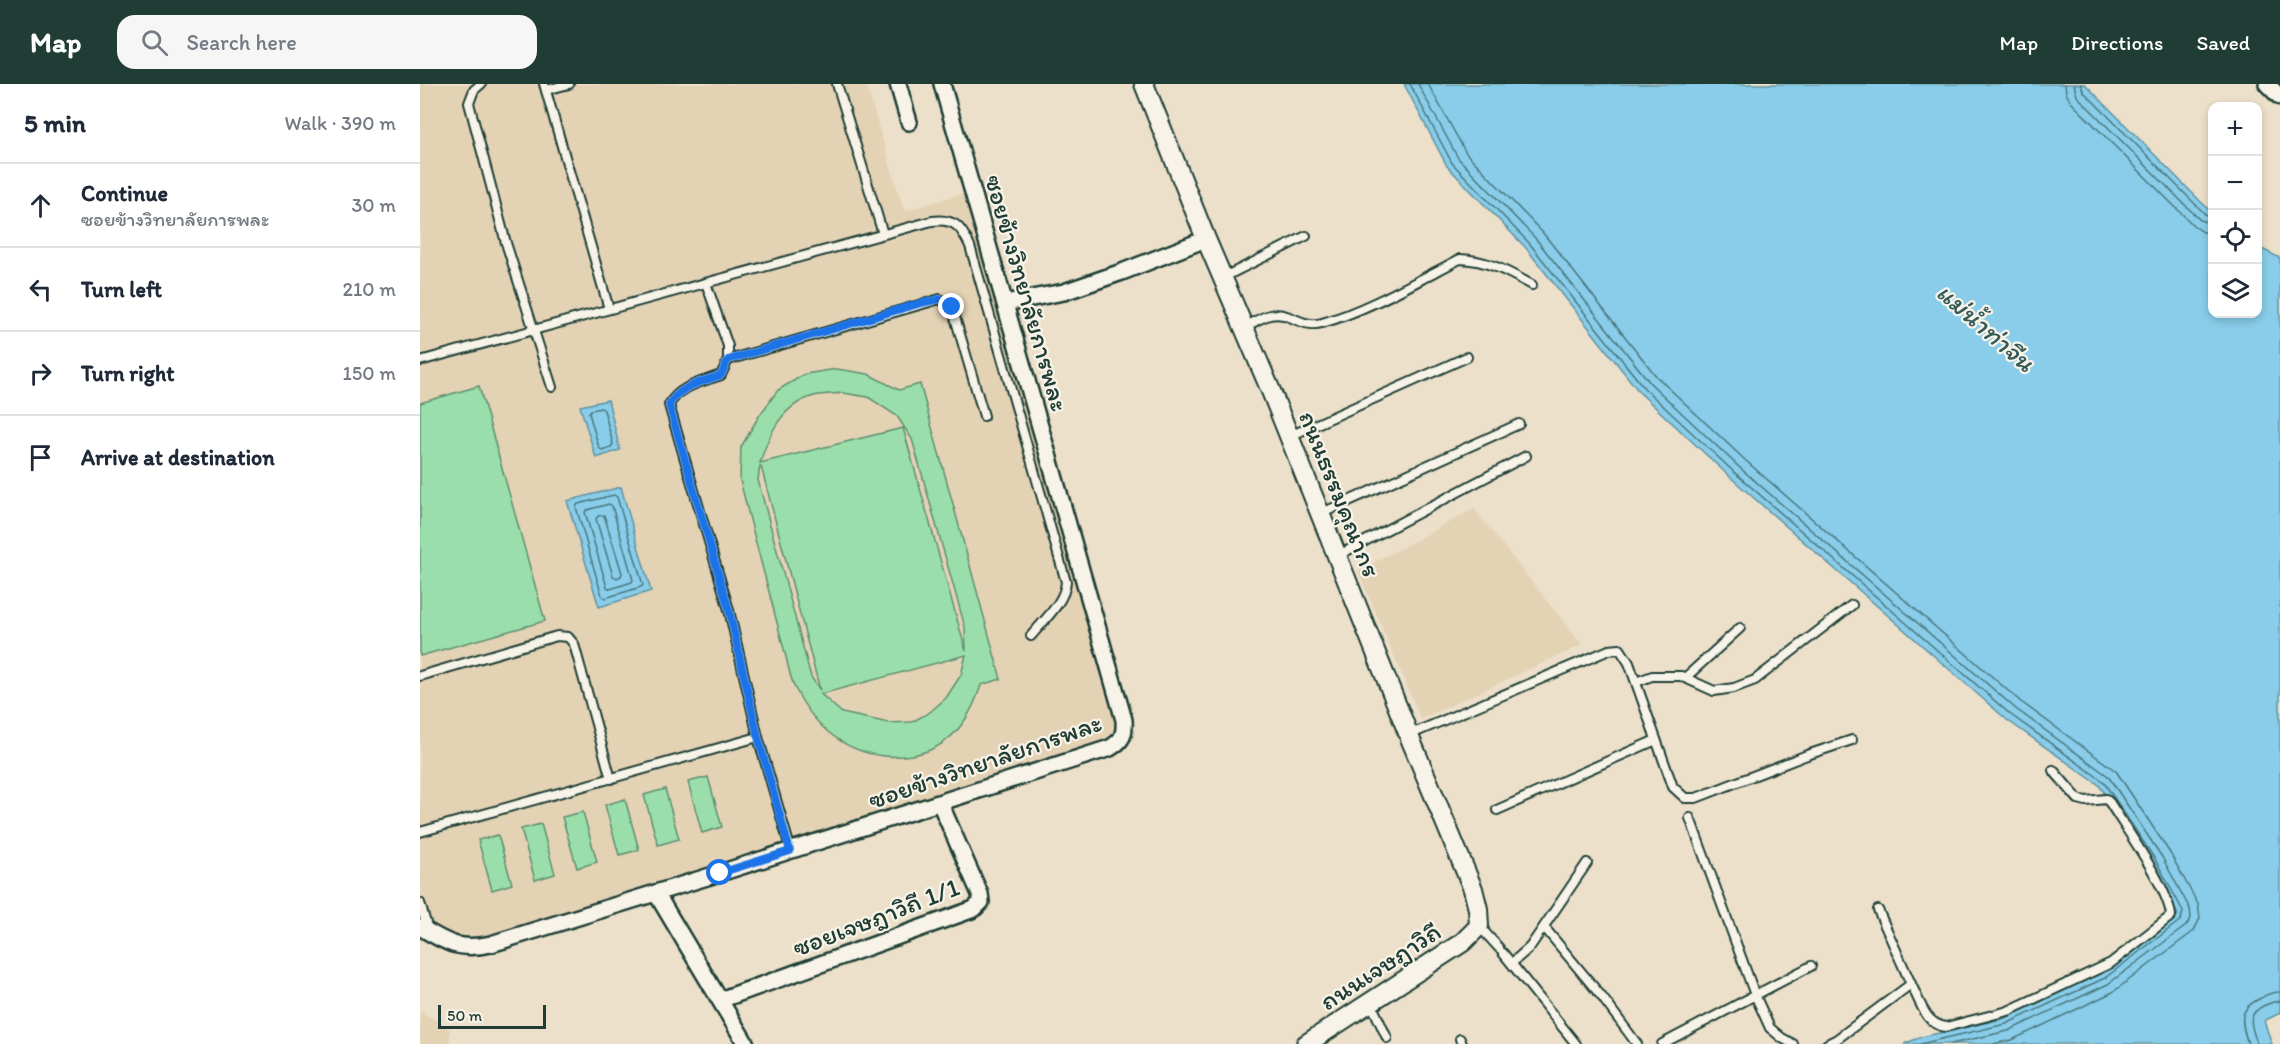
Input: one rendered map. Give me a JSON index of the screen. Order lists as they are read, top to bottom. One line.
{"streets":{"street":["ซอยข้างวิทยาลัยการพละ","ถนนธรรมคุณากร","ซอยเจษฎาวิถี 1/1","ถนนเจษฎาวิถี"]},"crossings":[["ซอยข้างวิทยาลัยการพละ","ซอยเจษฎาวิถี 1/1"],["ถนนธรรมคุณากร","ถนนเจษฎาวิถี"]],"water":["แม่น้ำท่าจีน"],"scale_bar":"50 m","page":{"header":"Map","search":"Search here","nav":["Map","Directions","Saved"],"heading":["5 min","Walk · 390 m"],"map_buttons":["+","−"],"list":[["Continue","ซอยข้างวิทยาลัยการพละ","30 m"],["Turn left","210 m"],["Turn right","150 m"],"Arrive at destination"],"scale":"50 m"}}
